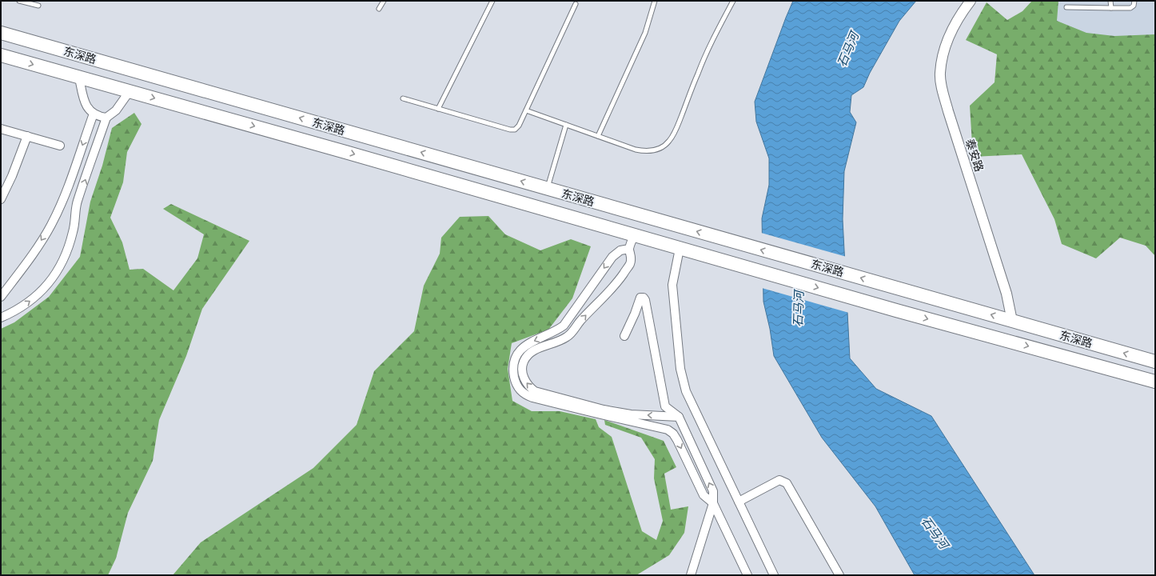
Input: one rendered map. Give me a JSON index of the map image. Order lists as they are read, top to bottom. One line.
{"streets":{"highway":["东深路"],"street":["泰安路"]},"crossings":[["东深路","泰安路"]],"water":["石马河"]}
